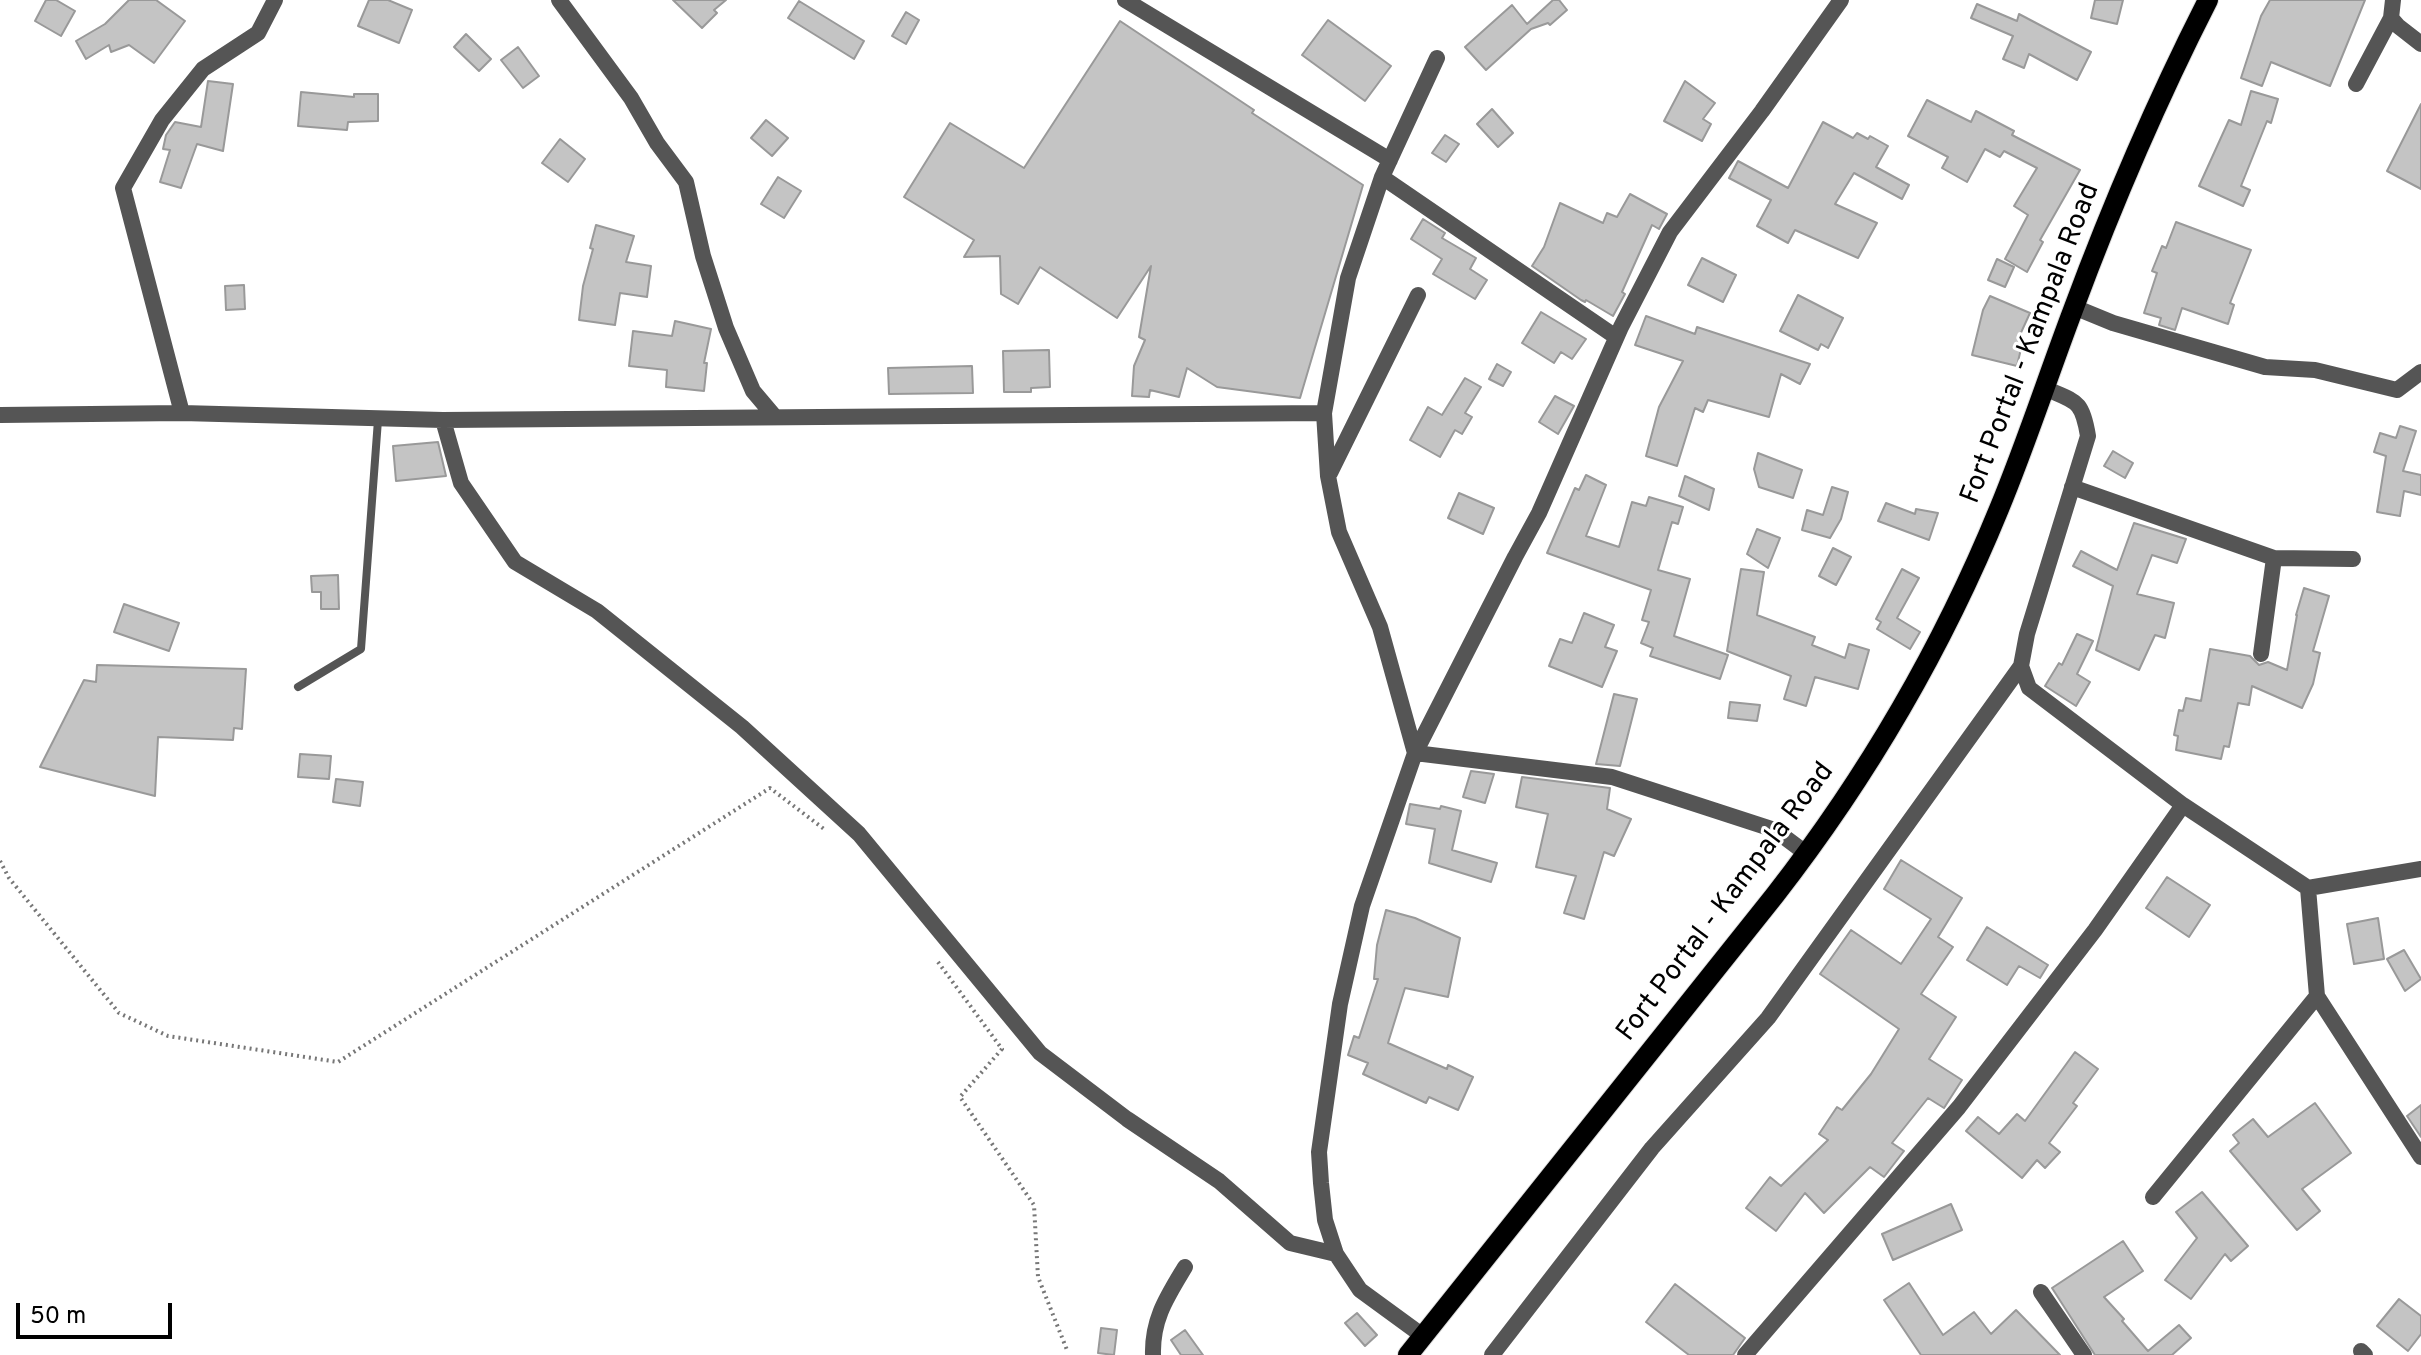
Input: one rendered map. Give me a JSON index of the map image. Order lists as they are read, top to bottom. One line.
{"streets":{"main road":["Fort Portal - Kampala Road"]},"scale_bar":"50 m"}
